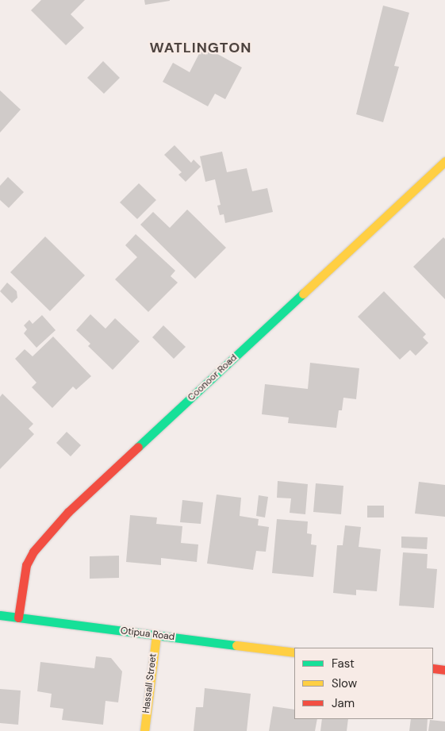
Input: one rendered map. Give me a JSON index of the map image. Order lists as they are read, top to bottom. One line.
{"streets":{"street":["Coonoor Road","Otipua Road","Hassall Street"]},"crossings":[["Coonoor Road","Otipua Road"],["Otipua Road","Hassall Street"]],"districts":["WATLINGTON"],"legend":["Fast","Slow","Jam"]}
